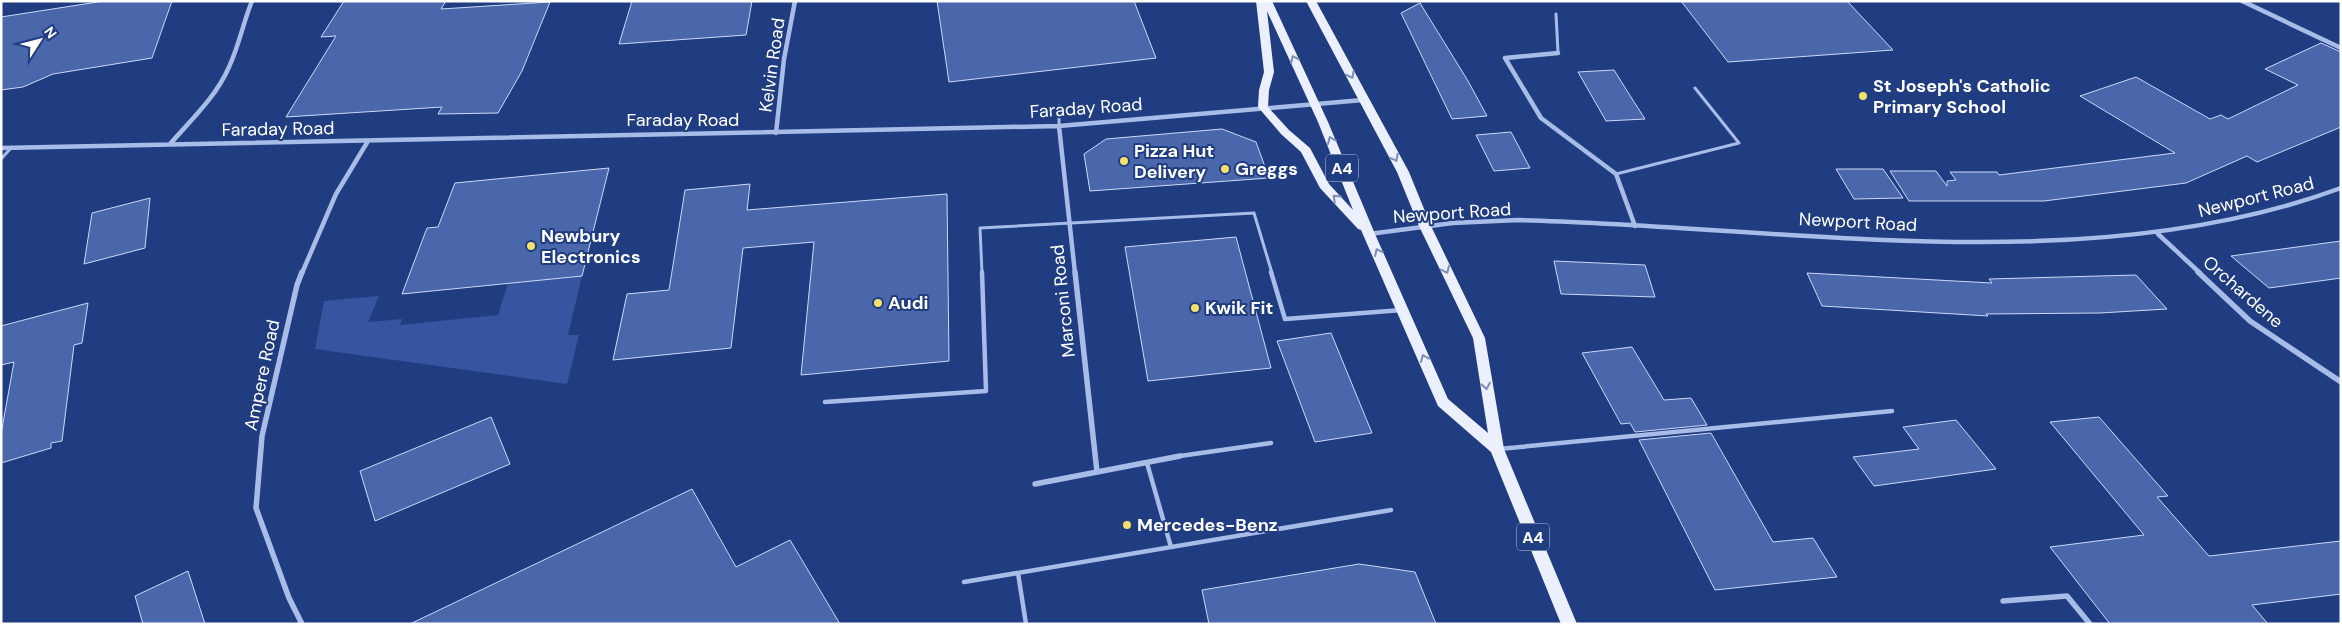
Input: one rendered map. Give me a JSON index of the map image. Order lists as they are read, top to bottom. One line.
{"streets":{"main road":["A4"],"street":["Kelvin Road","Faraday Road","Newport Road","Orchardene","Marconi Road","Ampere Road"]},"crossings":[["Kelvin Road","Faraday Road"],["Faraday Road","A4"],["Faraday Road","Marconi Road"],["Faraday Road","Ampere Road"],["A4","Newport Road"],["Newport Road","Orchardene"]],"places":["St Joseph's Catholic Primary School","Pizza Hut Delivery","Greggs","Newbury Electronics","Audi","Kwik Fit","Mercedes-Benz"],"north":"top right"}
